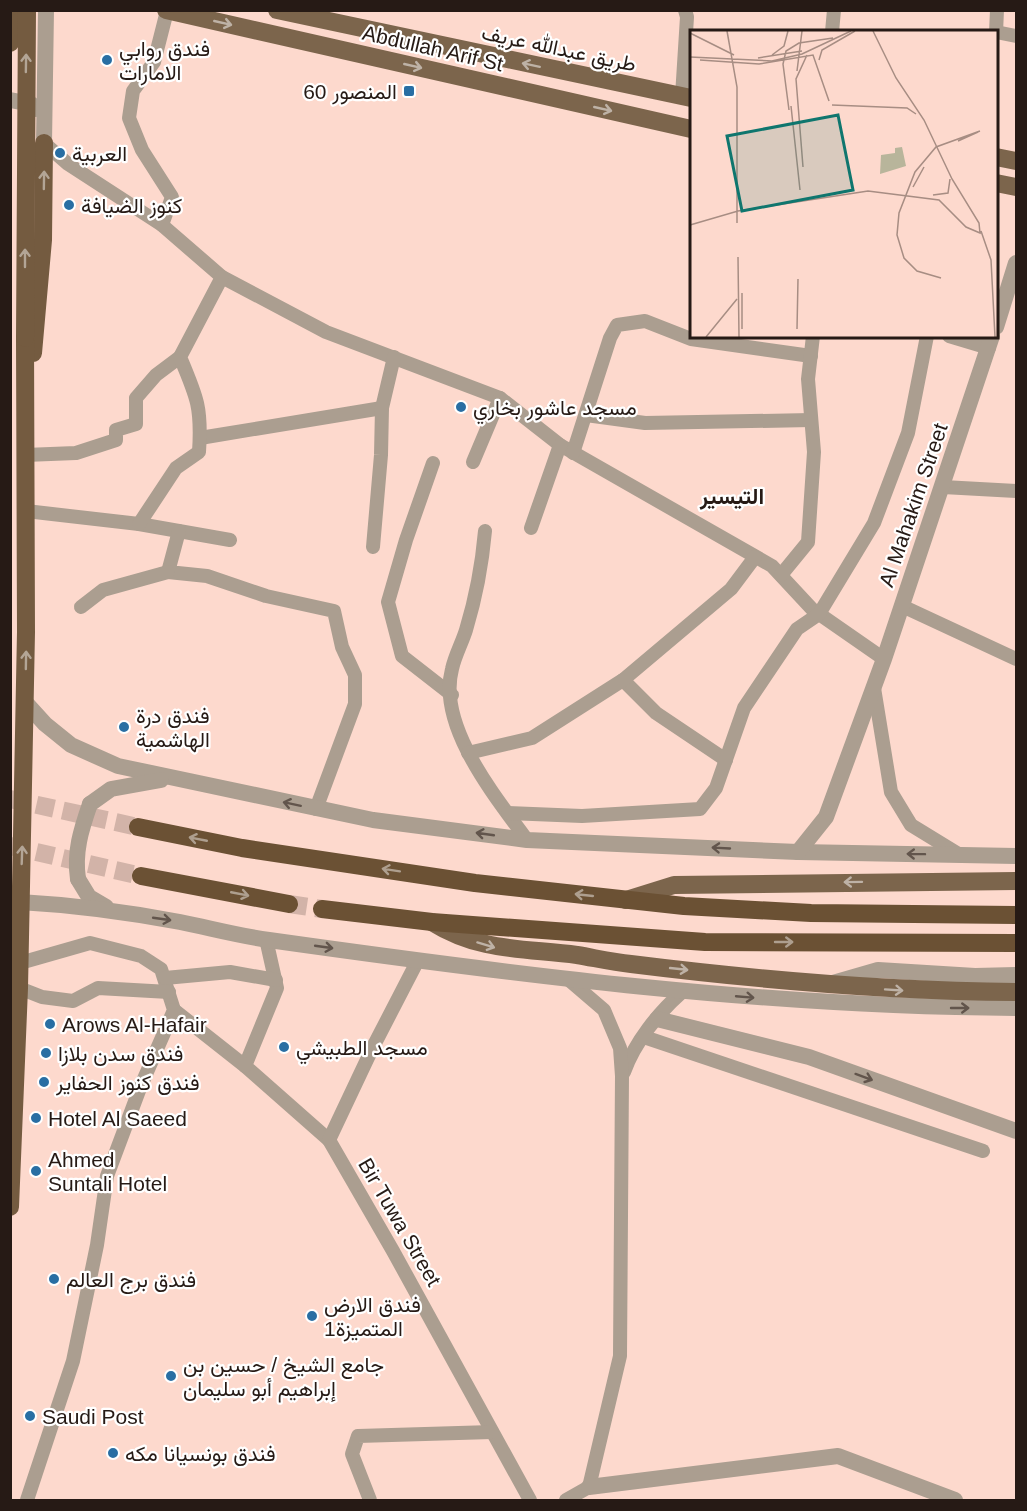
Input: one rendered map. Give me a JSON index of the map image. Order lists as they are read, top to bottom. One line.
{"streets":{"main road":["Abdullah Arif St","طريق عبدالله عريف"],"street":["Al Mahakim Street","Bir Tuwa Street"]},"one_way":["Abdullah Arif St","طريق عبدالله عريف"],"districts":["التيسير"],"places":{"other":["فندق روابي الامارات","العربية","كنوز الضيافة","مسجد عاشور بخاري","فندق درة الهاشمية","Arows Al-Hafair","مسجد الطبيشي","فندق سدن بلازا","فندق كنوز الحفاير","Hotel Al Saeed","Ahmed Suntali Hotel","فندق برج العالم","فندق الارض المتميزة1","جامع الشيخ / حسين بن إبراهيم أبو سليمان","Saudi Post","فندق بونسيانا مكه"],"transit":["المنصور 60"]}}
